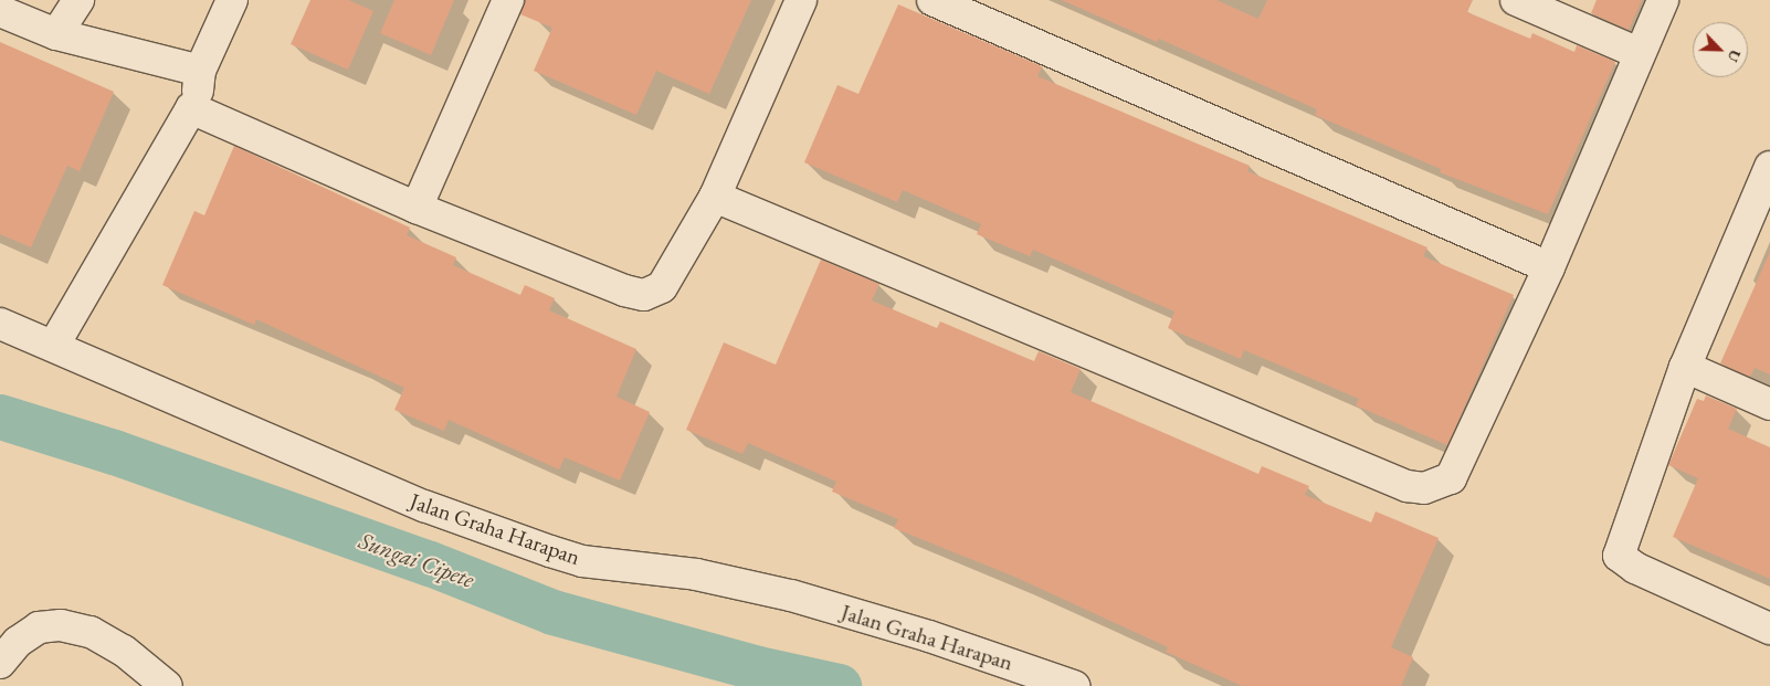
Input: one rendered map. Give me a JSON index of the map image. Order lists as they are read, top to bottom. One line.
{"streets":{"street":["Jalan Graha Harapan"]},"water":["Sungai Cipete"],"north":"bottom right"}
